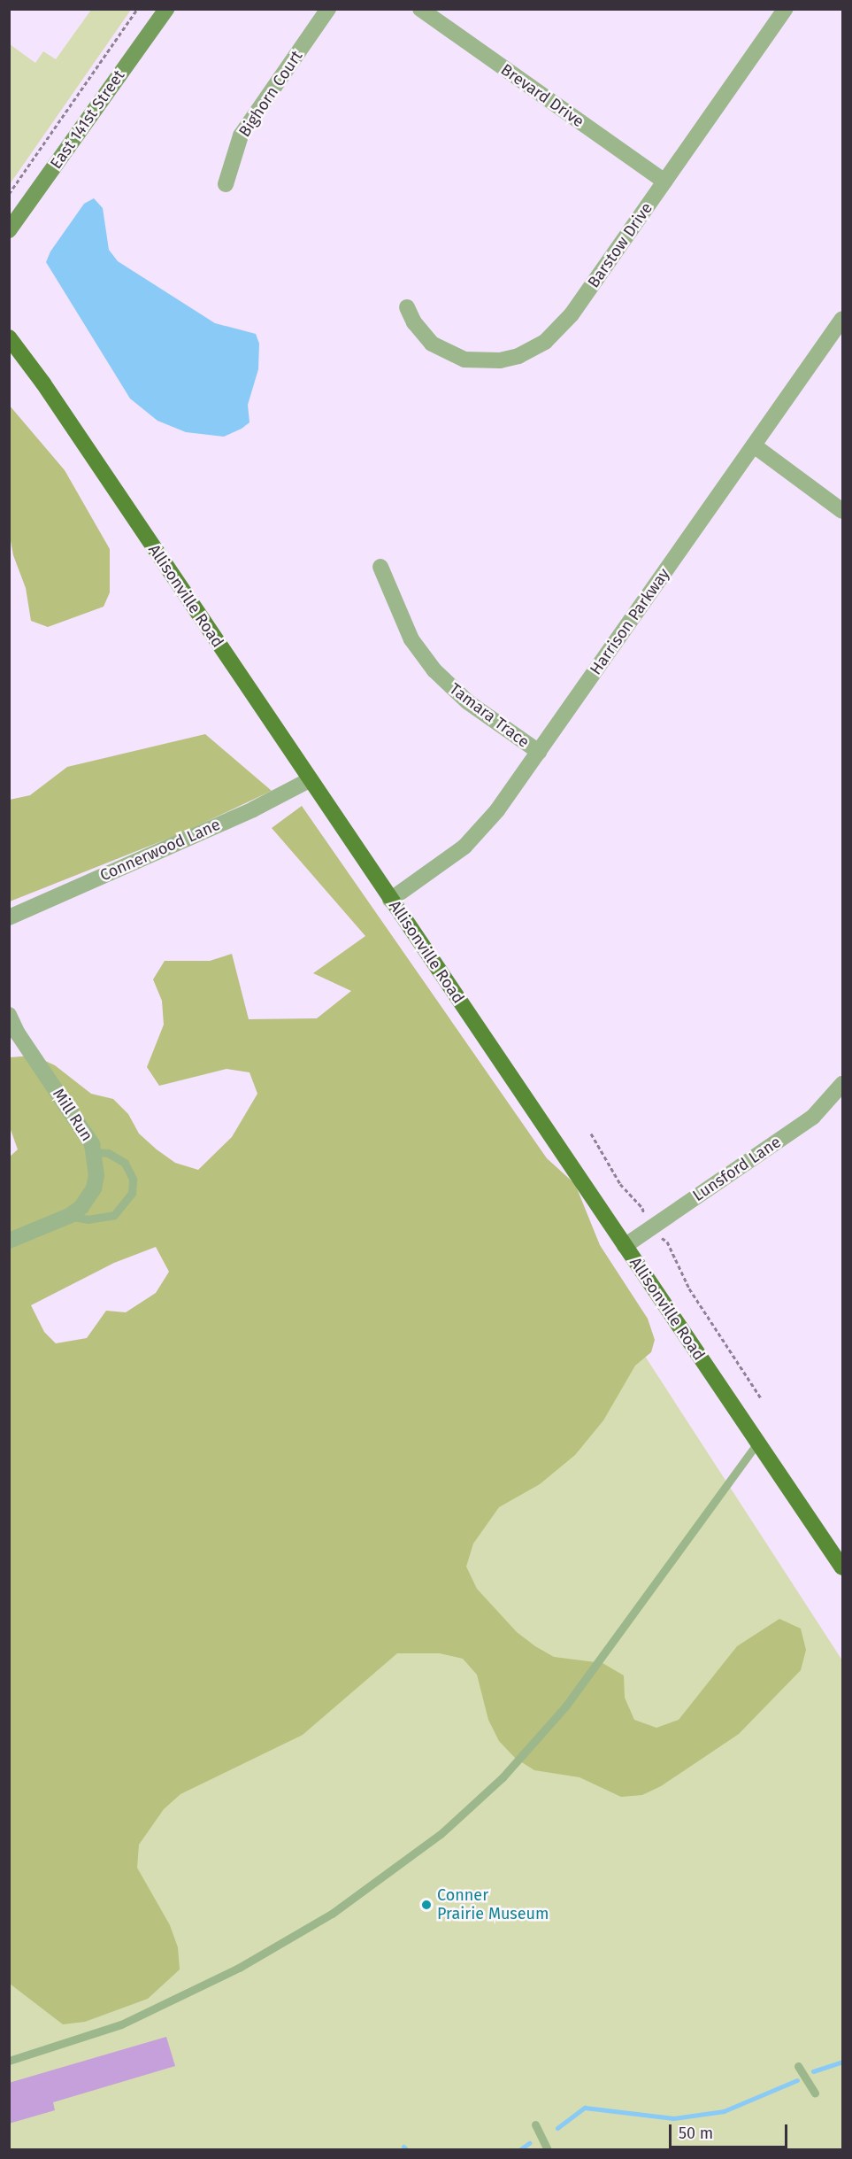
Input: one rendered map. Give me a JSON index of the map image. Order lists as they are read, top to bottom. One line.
{"streets":{"main road":["Allisonville Road"],"street":["Bighorn Court","Brevard Drive","East 141st Street","Barstow Drive","Harrison Parkway","Tamara Trace","Connerwood Lane","Mill Run","Lunsford Lane"]},"crossings":[["Brevard Drive","Barstow Drive"],["Allisonville Road","Harrison Parkway"],["Allisonville Road","Connerwood Lane"],["Allisonville Road","Lunsford Lane"],["Harrison Parkway","Tamara Trace"]],"places":["Conner Prairie Museum"],"scale_bar":"50 m"}
